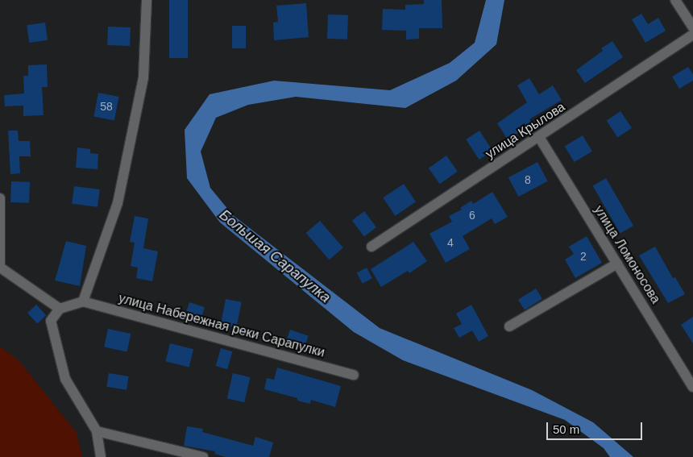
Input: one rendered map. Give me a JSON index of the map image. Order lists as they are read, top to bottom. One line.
{"streets":{"street":["улица Крылова","улица Ломоносова","улица Набережная реки Сарапулки"]},"crossings":[["улица Крылова","улица Ломоносова"]],"water":["Большая Сарапулка"],"house_numbers":["58","8","6","4","2"],"scale_bar":"50 m"}
